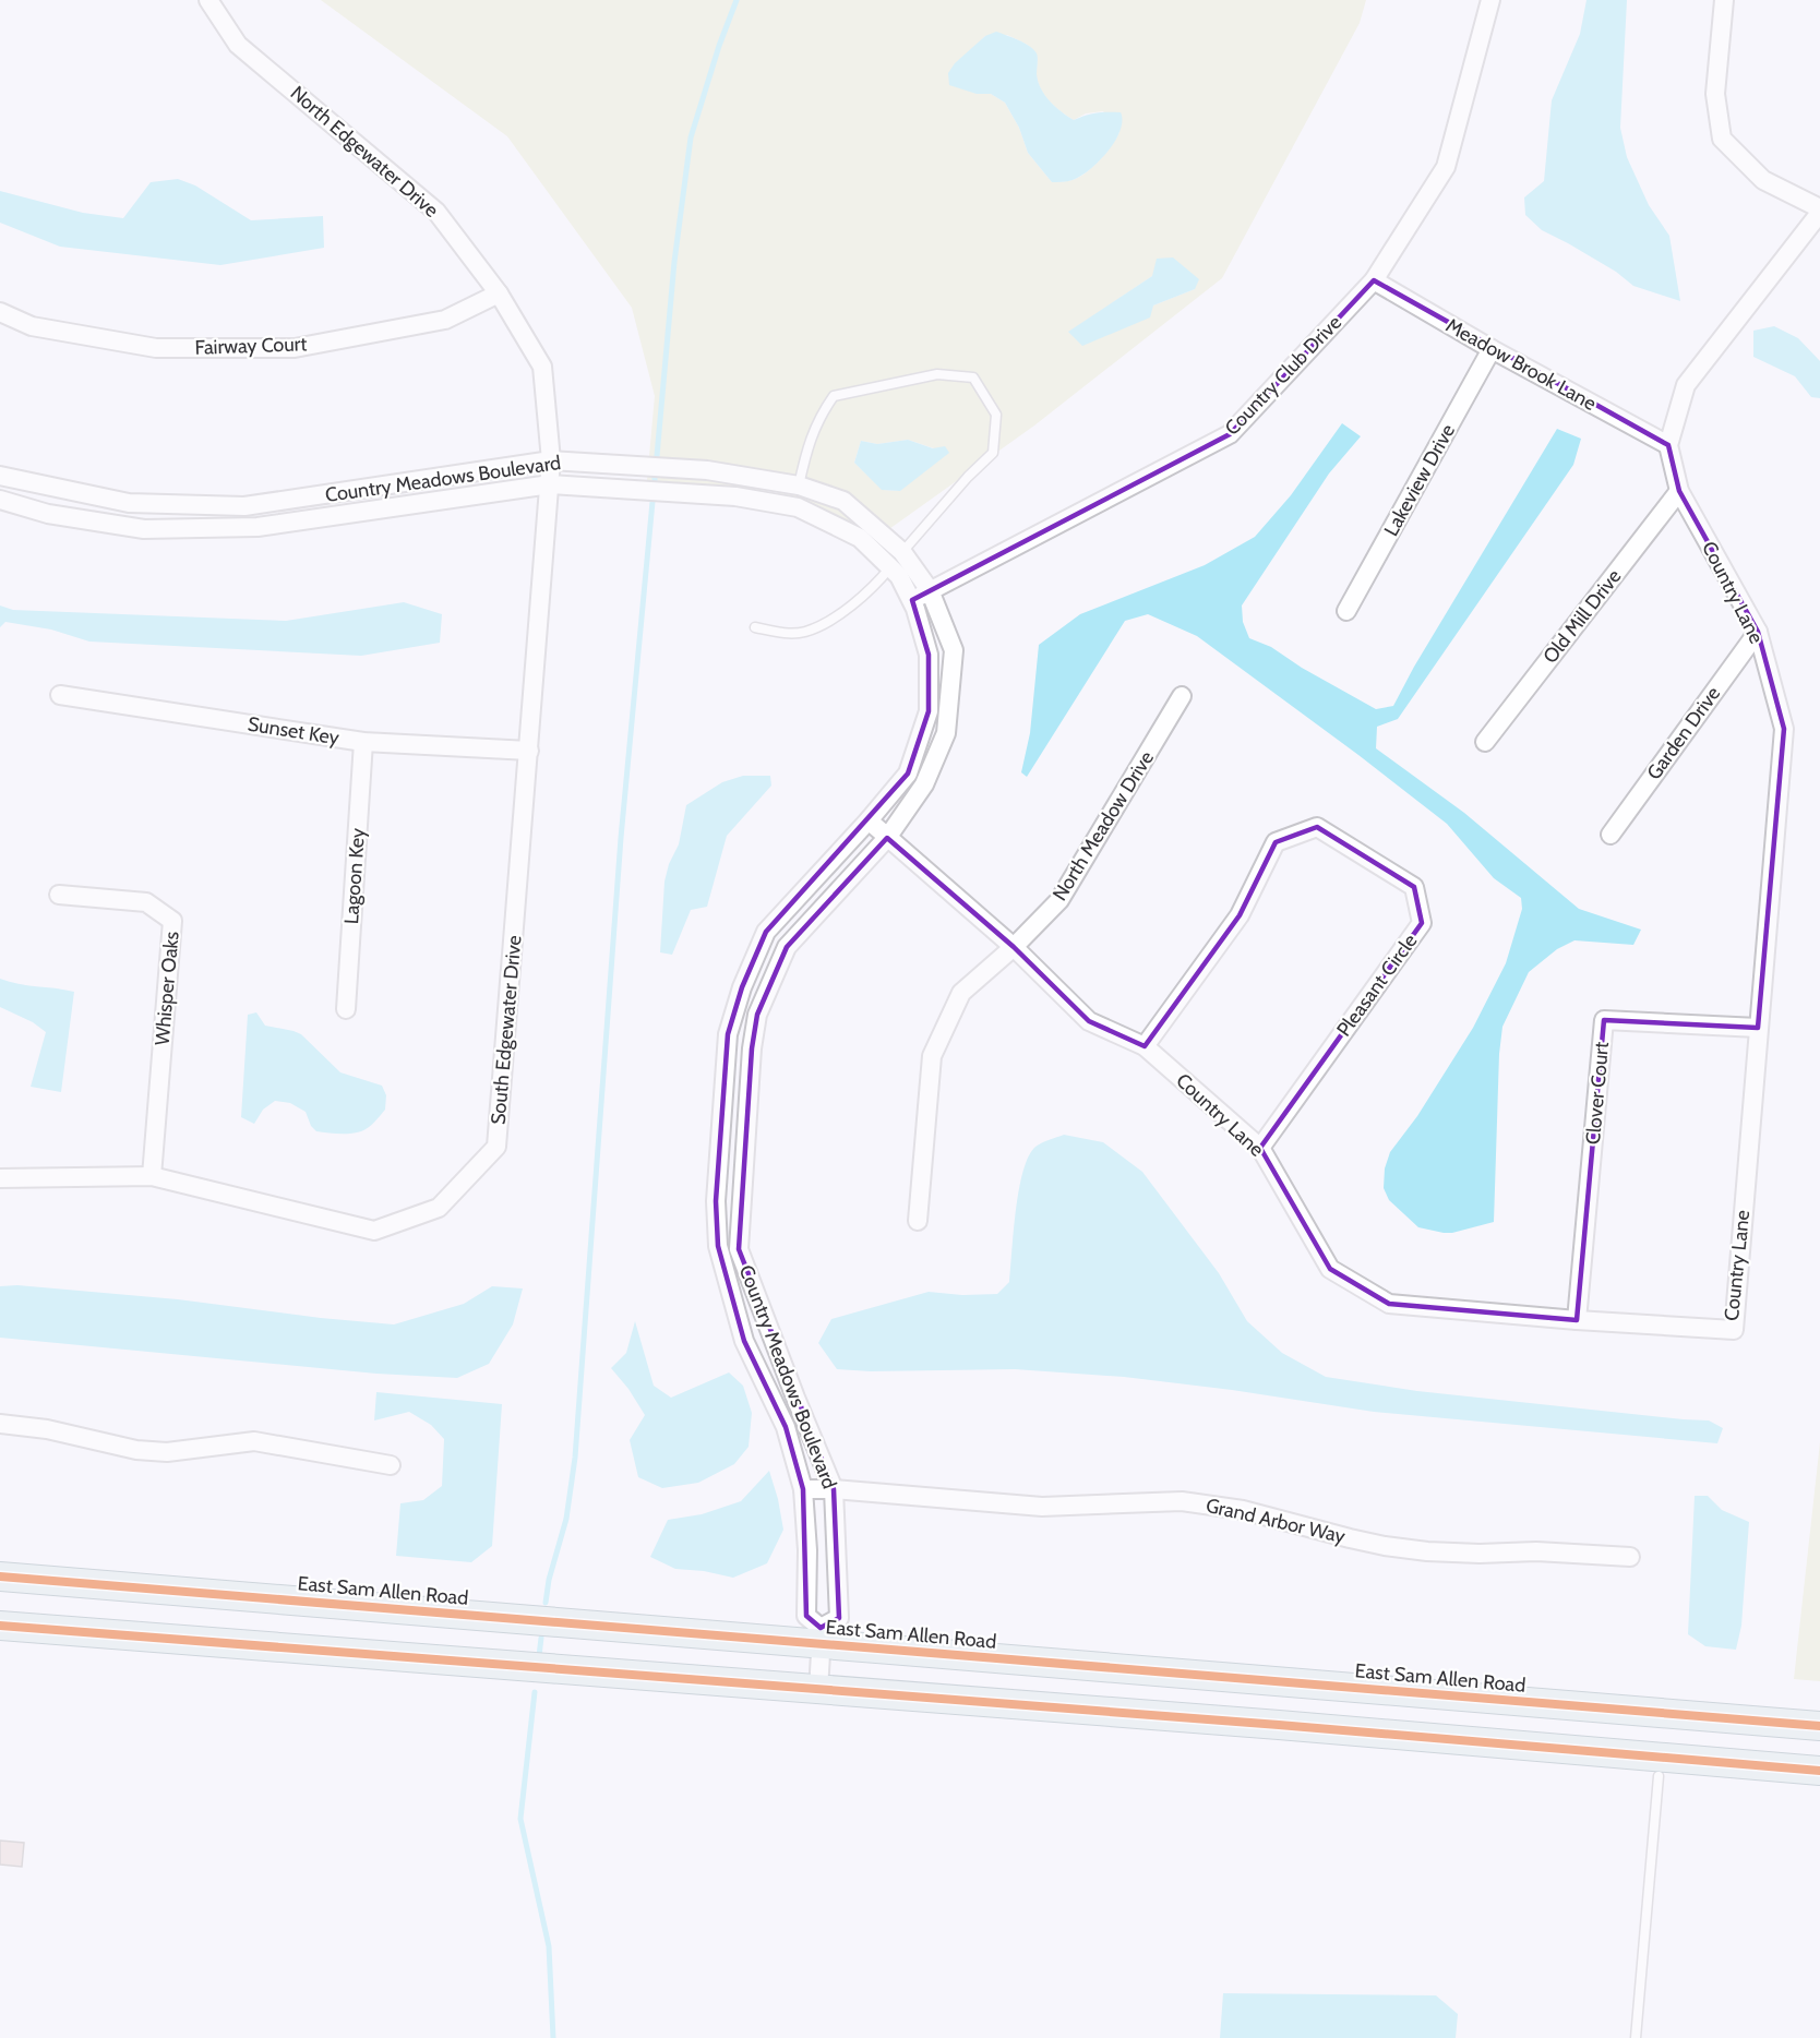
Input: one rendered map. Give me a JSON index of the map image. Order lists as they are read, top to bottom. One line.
{"streets":{"main road":["East Sam Allen Road"],"street":["North Edgewater Drive","Fairway Court","Meadow Brook Lane","Country Club Drive","Country Meadows Boulevard","Lakeview Drive","Country Lane","Old Mill Drive","Sunset Key","Garden Drive","North Meadow Drive","Lagoon Key","Pleasant Circle","Whisper Oaks","South Edgewater Drive","Clover Court","Grand Arbor Way"]},"crossings":[["North Edgewater Drive","Fairway Court"],["North Edgewater Drive","Country Meadows Boulevard"],["North Edgewater Drive","South Edgewater Drive"],["Meadow Brook Lane","Country Club Drive"],["Meadow Brook Lane","Lakeview Drive"],["Meadow Brook Lane","Country Lane"],["Country Club Drive","Country Meadows Boulevard"],["Country Meadows Boulevard","Country Lane"],["Country Meadows Boulevard","South Edgewater Drive"],["Country Meadows Boulevard","Grand Arbor Way"],["Country Meadows Boulevard","East Sam Allen Road"],["Country Lane","Old Mill Drive"],["Country Lane","Garden Drive"],["Country Lane","North Meadow Drive"],["Country Lane","Pleasant Circle"],["Country Lane","Clover Court"],["Sunset Key","Lagoon Key"],["Sunset Key","South Edgewater Drive"],["Whisper Oaks","South Edgewater Drive"]]}
